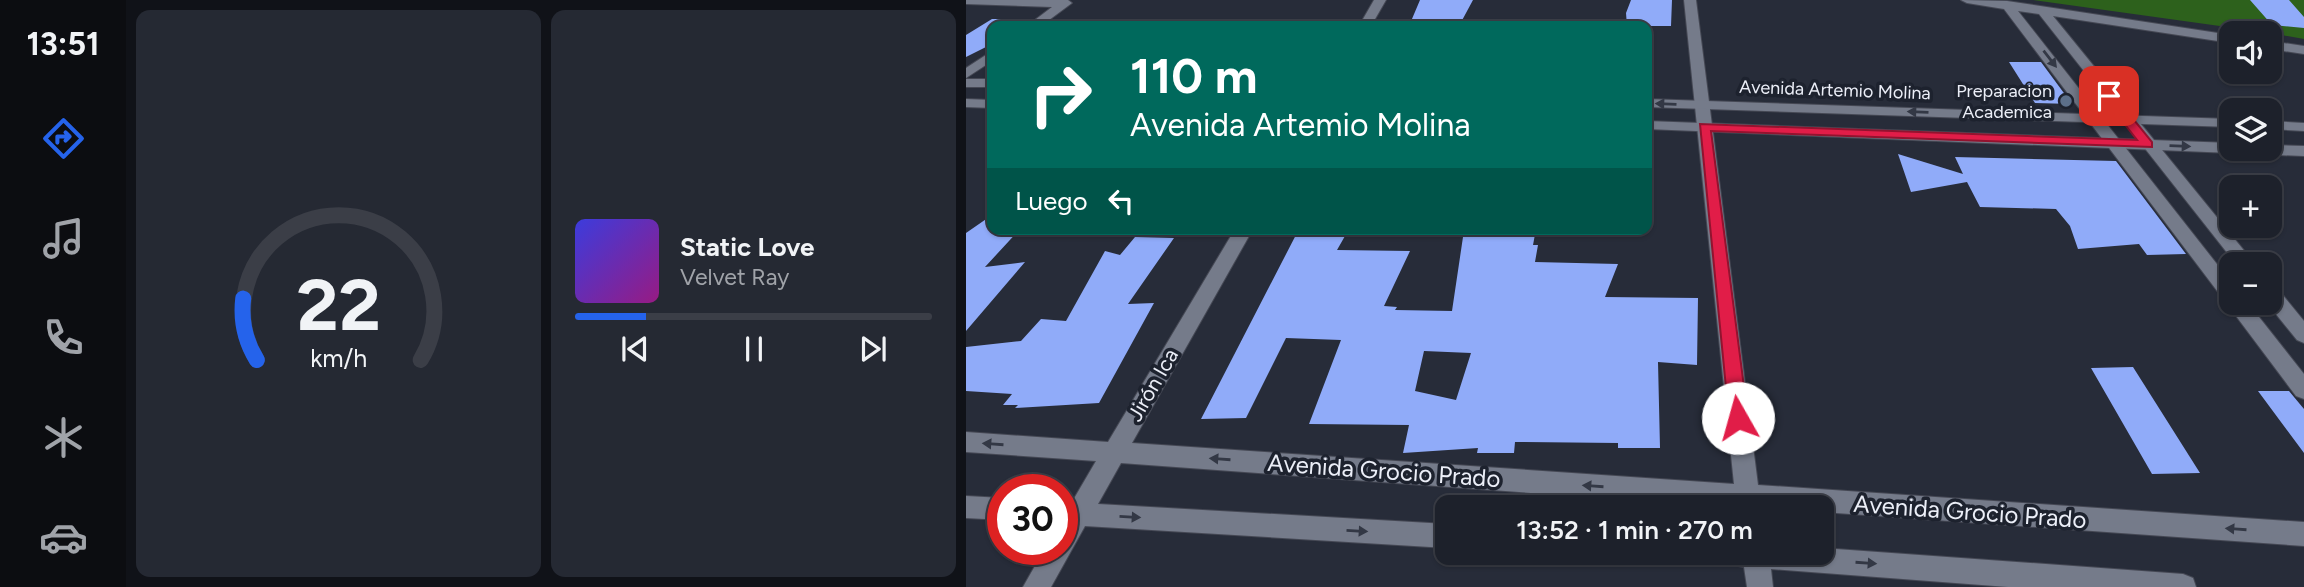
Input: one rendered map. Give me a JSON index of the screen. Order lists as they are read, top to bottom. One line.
{"streets":{"street":["Avenida Artemio Molina","Jirón Ica","Avenida Grocio Prado"]},"crossings":[["Jirón Ica","Avenida Grocio Prado"]],"places":["Preparacion Academica"],"page":{"tabs":"13:51","map_buttons":["+","−"],"turn":["110 m","Avenida Artemio Molina"],"then":"Luego","song":["Static Love","Velvet Ray"],"limit":"30","trip":"13:52 · 1 min · 270 m","gauge":["22","km/h"]}}
